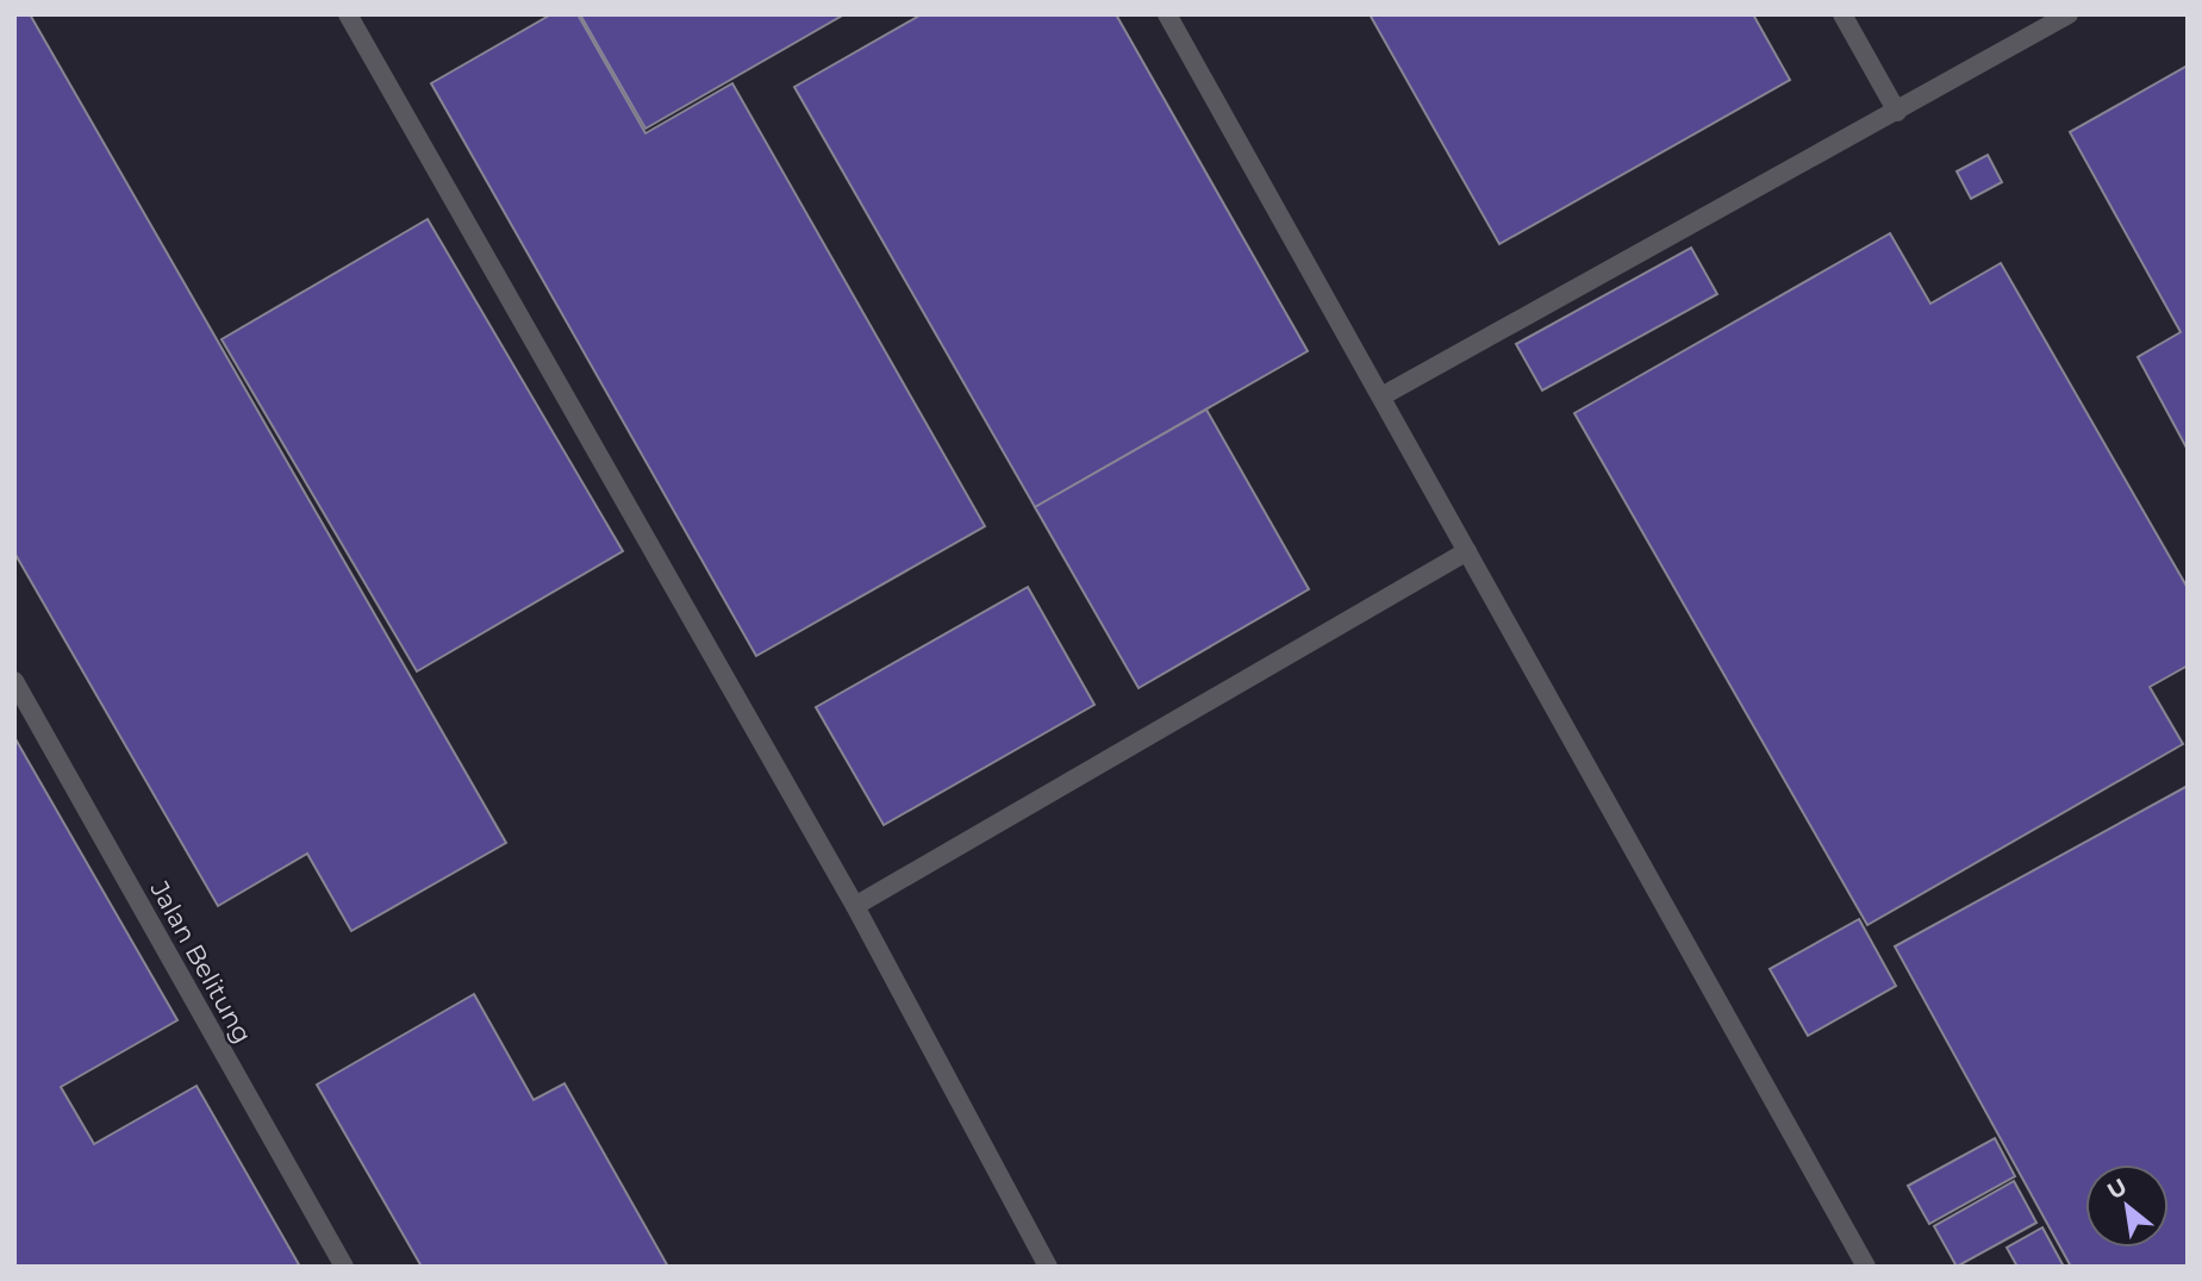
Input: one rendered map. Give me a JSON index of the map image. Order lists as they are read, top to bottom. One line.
{"streets":{"lane":["Jalan Belitung"]},"north":"top left"}
